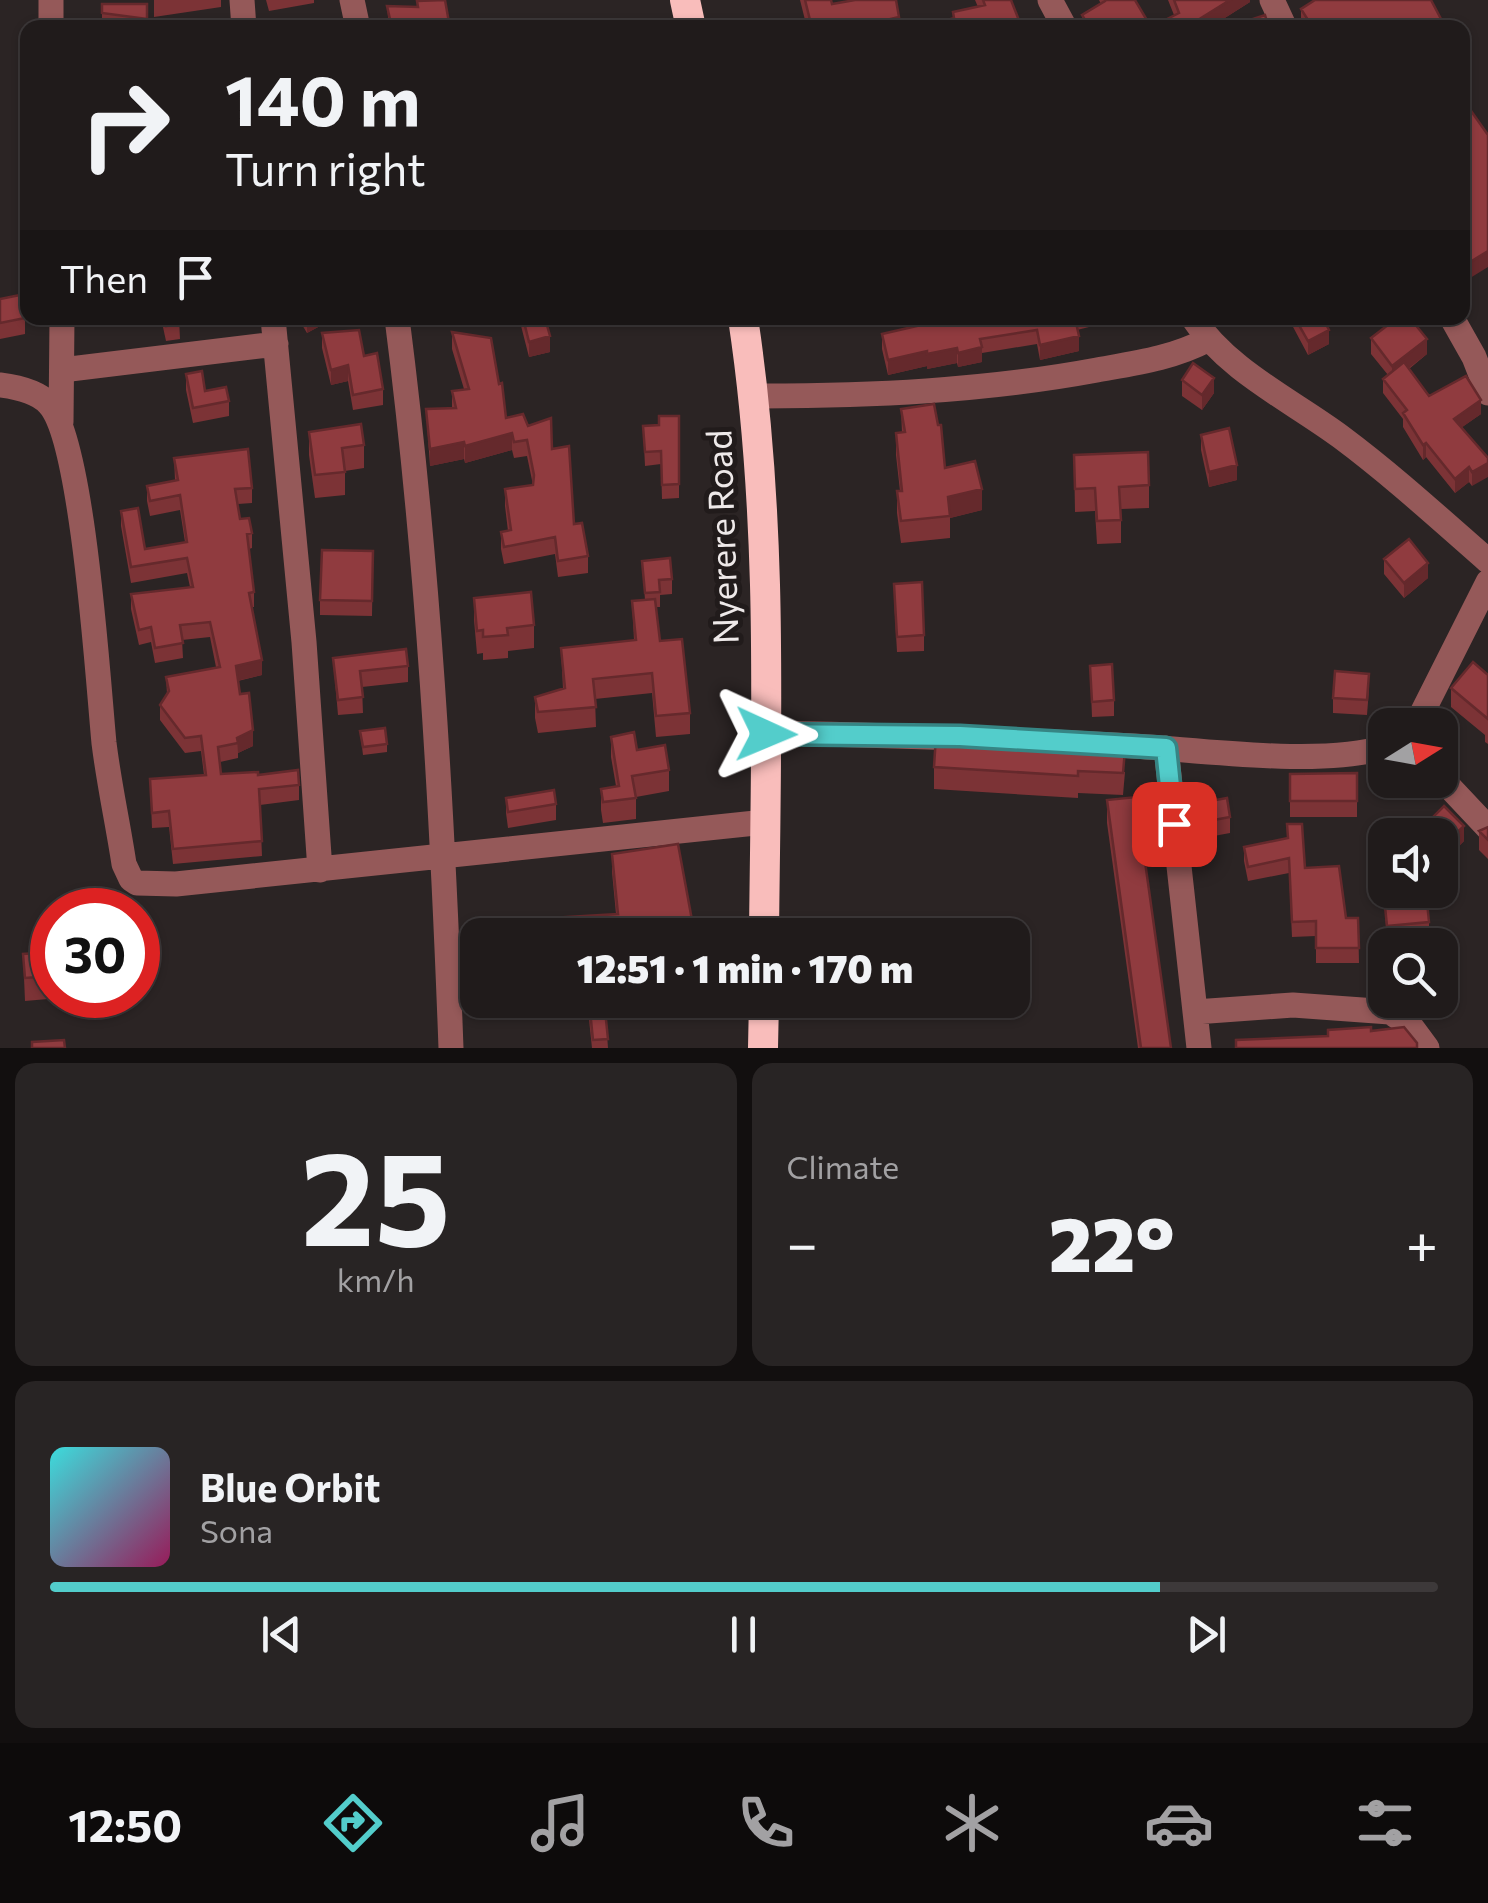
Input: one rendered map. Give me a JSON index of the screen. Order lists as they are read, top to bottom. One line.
{"streets":{"highway":["Nyerere Road"]},"north":"right","page":{"turn":["140 m","Turn right"],"then":"Then","limit":"30","trip":"12:51 · 1 min · 170 m","tile":[["25","km/h"],"Climate"],"heat":["−","22°","+"],"song":["Blue Orbit","Sona"],"tabs":"12:50"}}
